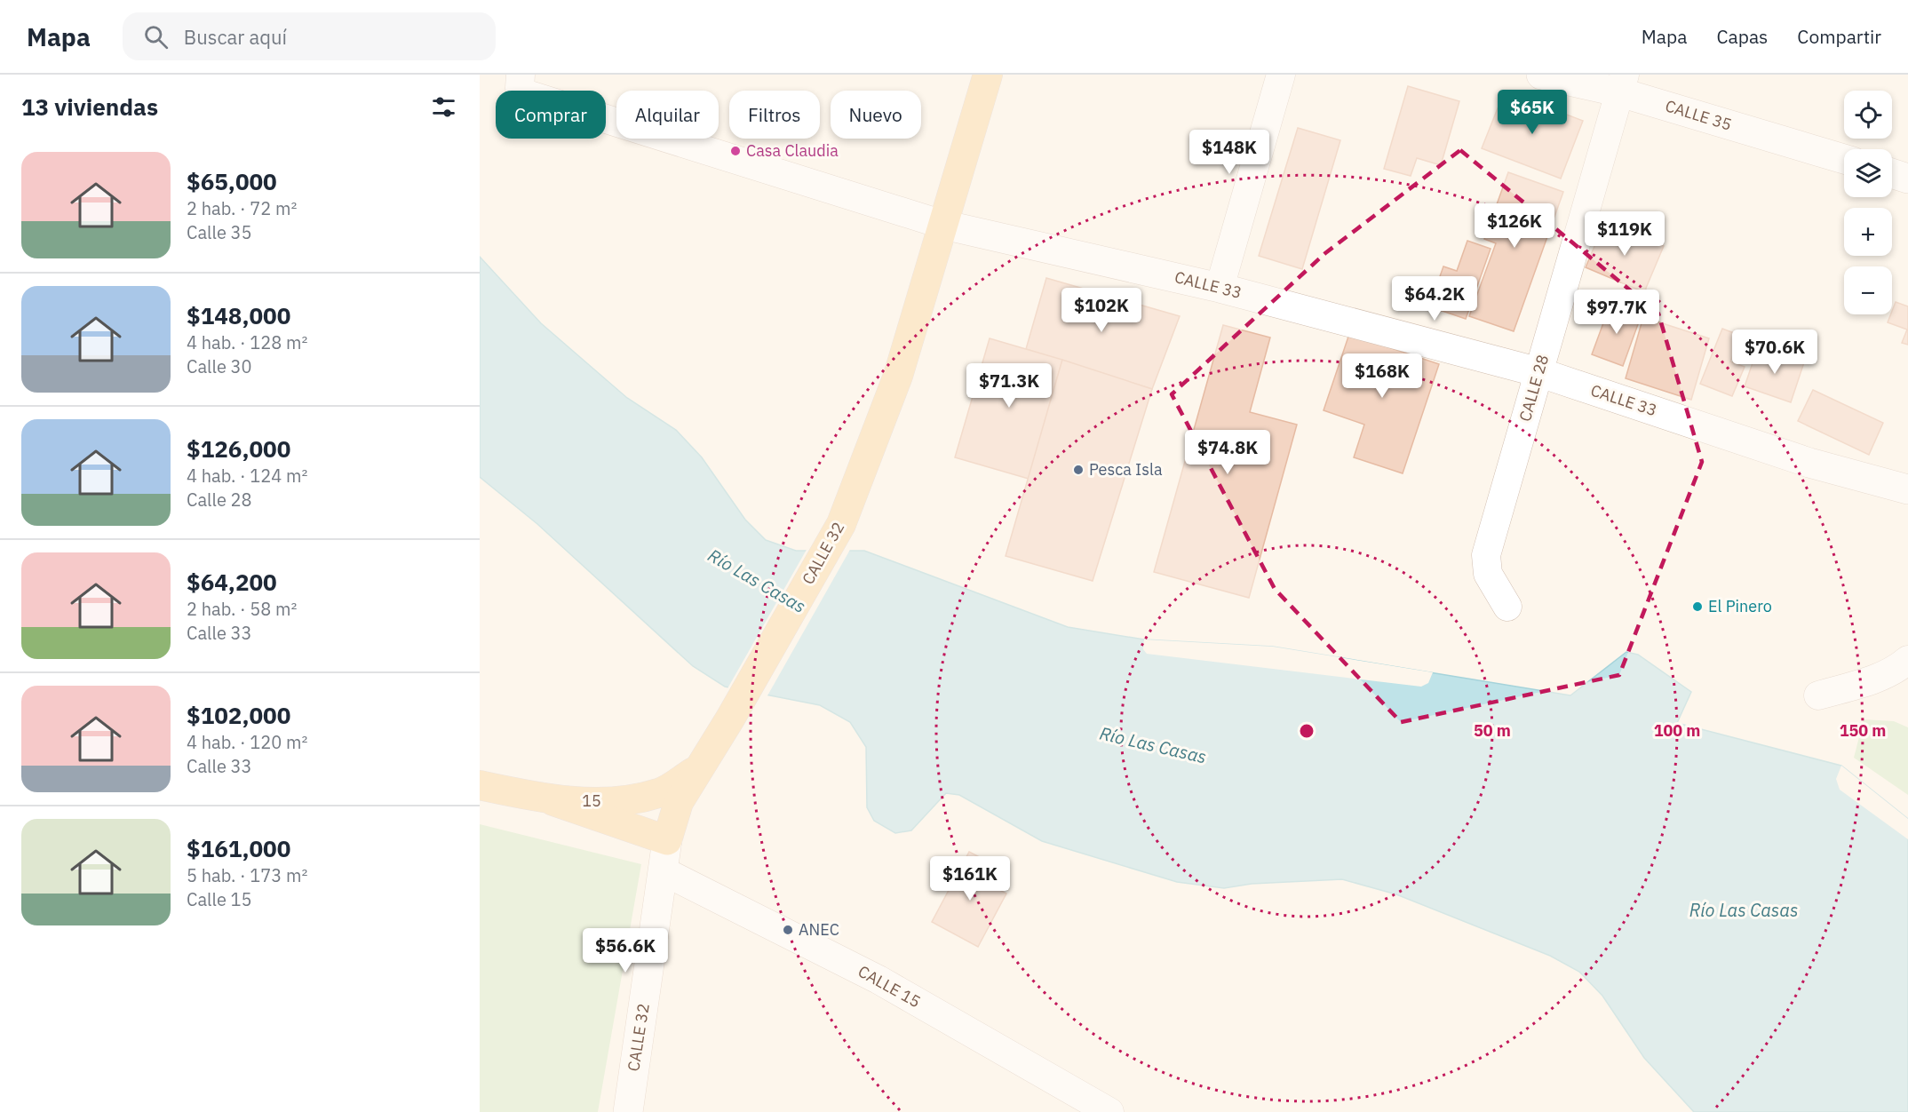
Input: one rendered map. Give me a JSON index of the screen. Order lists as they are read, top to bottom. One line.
{"streets":{"main road":["CALLE 32","15"],"street":["CALLE 35","CALLE 33","CALLE 28","CALLE 15"]},"crossings":[["CALLE 35","CALLE 28"],["CALLE 33","CALLE 28"],["CALLE 33","CALLE 32"],["CALLE 32","15"],["CALLE 32","CALLE 15"]],"water":["Río Las Casas"],"places":["Casa Claudia","Pesca Isla","El Pinero","ANEC"],"page":{"header":"Mapa","search":"Buscar aquí","nav":["Mapa","Capas","Compartir"],"heading":"13 viviendas","price":["$65K","$148K","$126K","$119K","$64.2K","$102K","$97.7K","$70.6K","$168K","$71.3K","$74.8K","$161K","$56.6K"],"map_buttons":["+","−"],"chip":["Comprar","Alquilar","Filtros","Nuevo"],"list":[{"name":"$65,000","note":"2 hab. · 72 m² · Calle 35"},{"name":"$148,000","note":"4 hab. · 128 m² · Calle 30"},{"name":"$126,000","note":"4 hab. · 124 m² · Calle 28"},{"name":"$64,200","note":"2 hab. · 58 m² · Calle 33"},{"name":"$102,000","note":"4 hab. · 120 m² · Calle 33"},{"name":"$161,000","note":"5 hab. · 173 m² · Calle 15"}]},"rings":["50 m","100 m","150 m"]}
